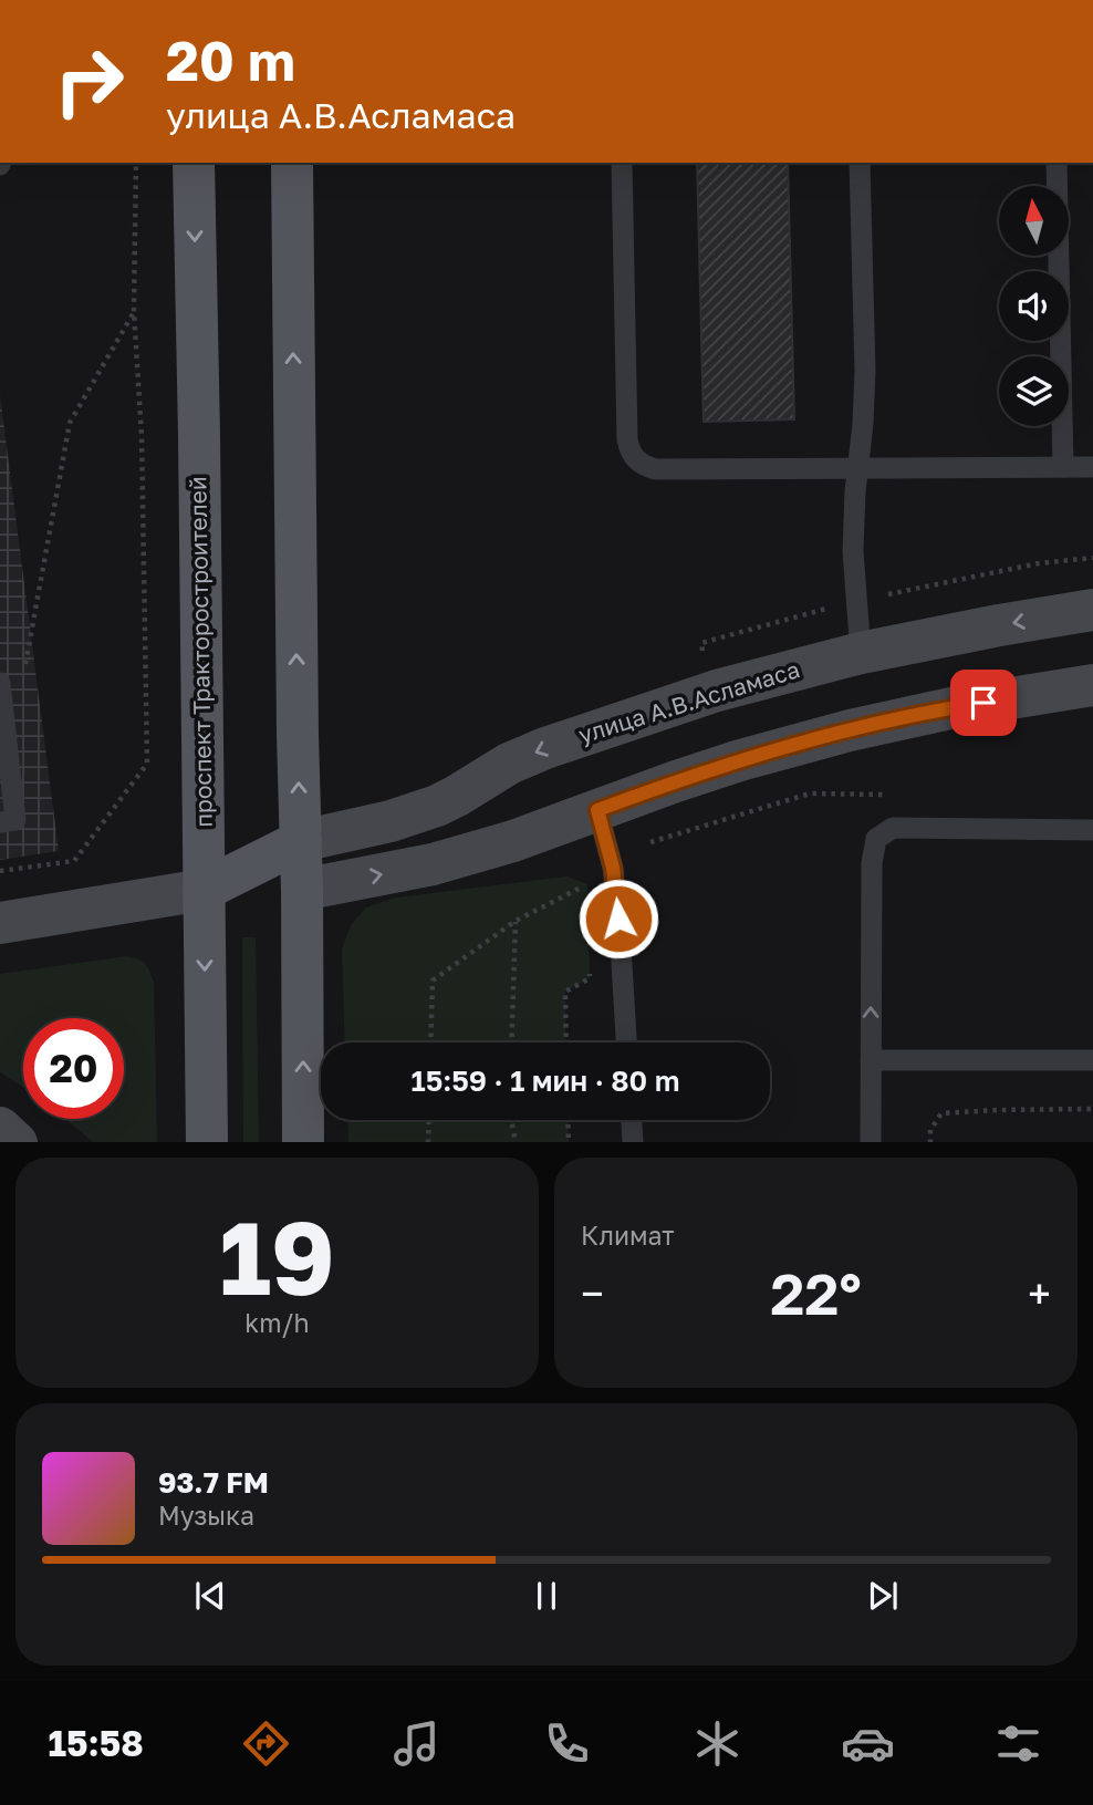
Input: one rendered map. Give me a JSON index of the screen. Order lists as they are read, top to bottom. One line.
{"streets":{"main road":["проспект Тракторостроителей"],"street":["улица А.В.Асламаса"]},"north":"top","page":{"turn":["20 m","улица А.В.Асламаса"],"limit":"20","trip":"15:59 · 1 мин · 80 m","tile":[["19","km/h"],"Климат"],"heat":["−","22°","+"],"song":["93.7 FM","Музыка"],"tabs":"15:58"}}
